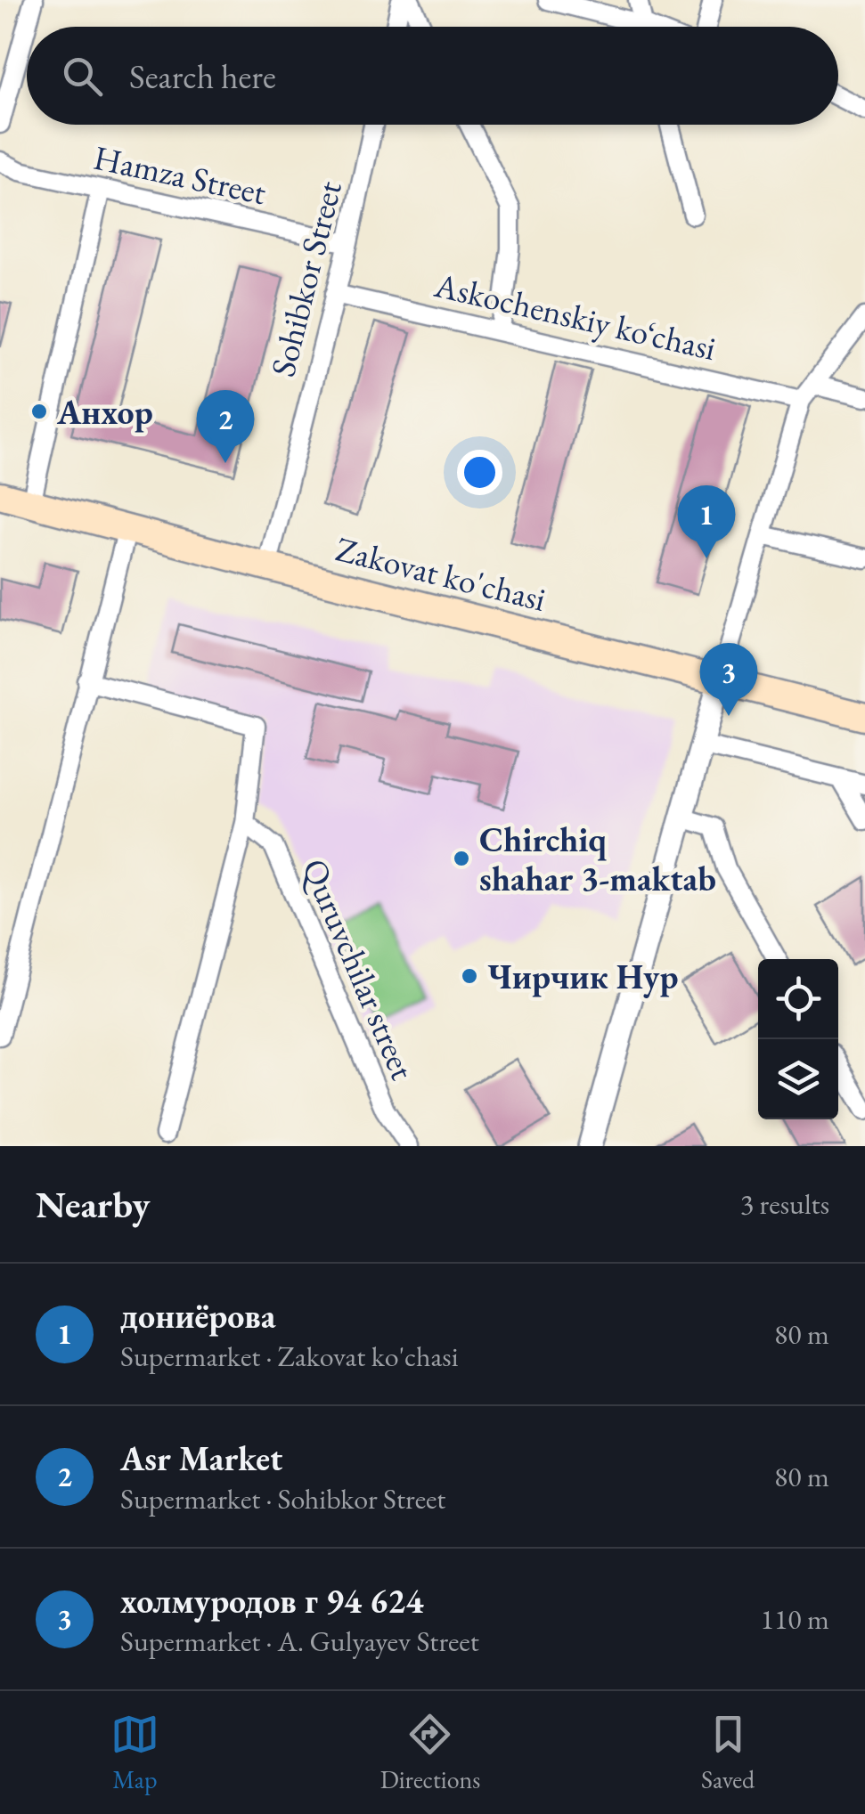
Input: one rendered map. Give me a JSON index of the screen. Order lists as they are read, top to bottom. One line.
{"streets":{"main road":["Zakovat ko'chasi"],"street":["Hamza Street","Sohibkor Street","Askochenskiy ko‘chasi","Quruvchilar street"]},"crossings":[["Hamza Street","Sohibkor Street"],["Sohibkor Street","Askochenskiy ko‘chasi"],["Sohibkor Street","Zakovat ko'chasi"]],"places":["Анхор","Chirchiq shahar 3-maktab","Чирчик Нур"],"page":{"search":"Search here","pins":["2","1","3"],"heading":["Nearby","3 results"],"list":[{"mark":"1","name":"дониёрова","note":"Supermarket · Zakovat ko'chasi","value":"80 m"},{"mark":"2","name":"Asr Market","note":"Supermarket · Sohibkor Street","value":"80 m"},{"mark":"3","name":"холмуродов г 94 624","note":"Supermarket · A. Gulyayev Street","value":"110 m"}],"nav":["Map","Directions","Saved"]}}
